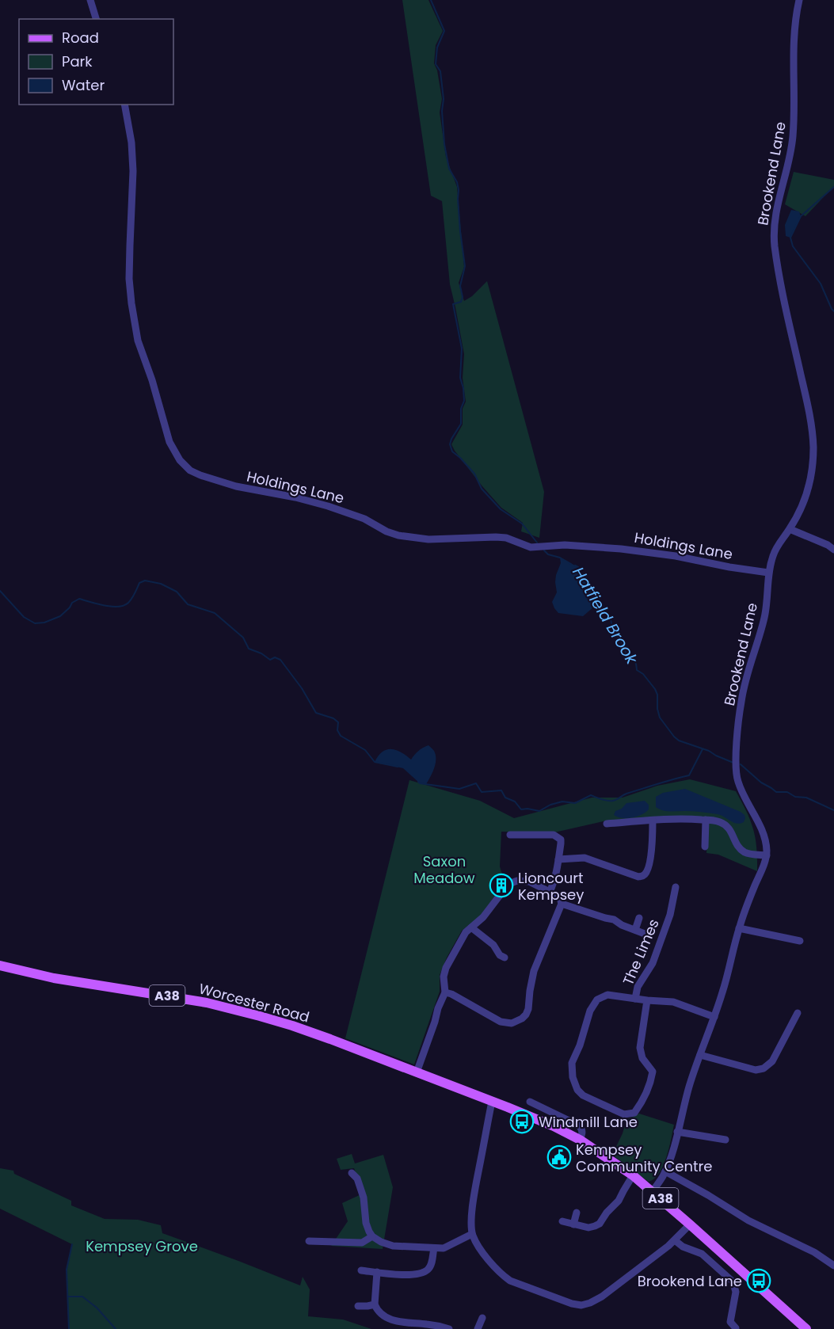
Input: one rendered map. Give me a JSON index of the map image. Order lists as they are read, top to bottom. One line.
{"streets":{"main road":["A38","Worcester Road"],"street":["Brookend Lane","Holdings Lane","The Limes"]},"crossings":[["Brookend Lane","Holdings Lane"],["A38","Worcester Road"]],"water":["Hatfield Brook"],"parks":["Saxon Meadow","Kempsey Grove"],"places":{"building":["Lioncourt Kempsey"],"bus stop":["Windmill Lane","Brookend Lane"],"public building":["Kempsey Community Centre"]},"legend":["Road","Park","Water"]}
